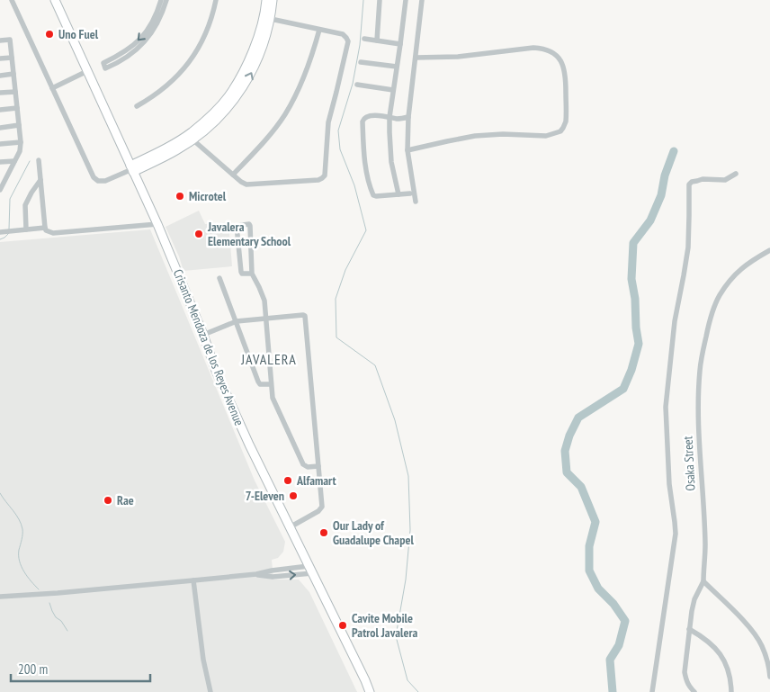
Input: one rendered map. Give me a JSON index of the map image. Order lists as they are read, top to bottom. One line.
{"streets":{"main road":["Crisanto Mendoza de los Reyes Avenue"],"street":["Osaka Street"]},"districts":["JAVALERA"],"places":["Uno Fuel","Microtel","Javalera Elementary School","Alfamart","7-Eleven","Rae","Our Lady of Guadalupe Chapel","Cavite Mobile Patrol Javalera"],"scale_bar":"200 m"}
